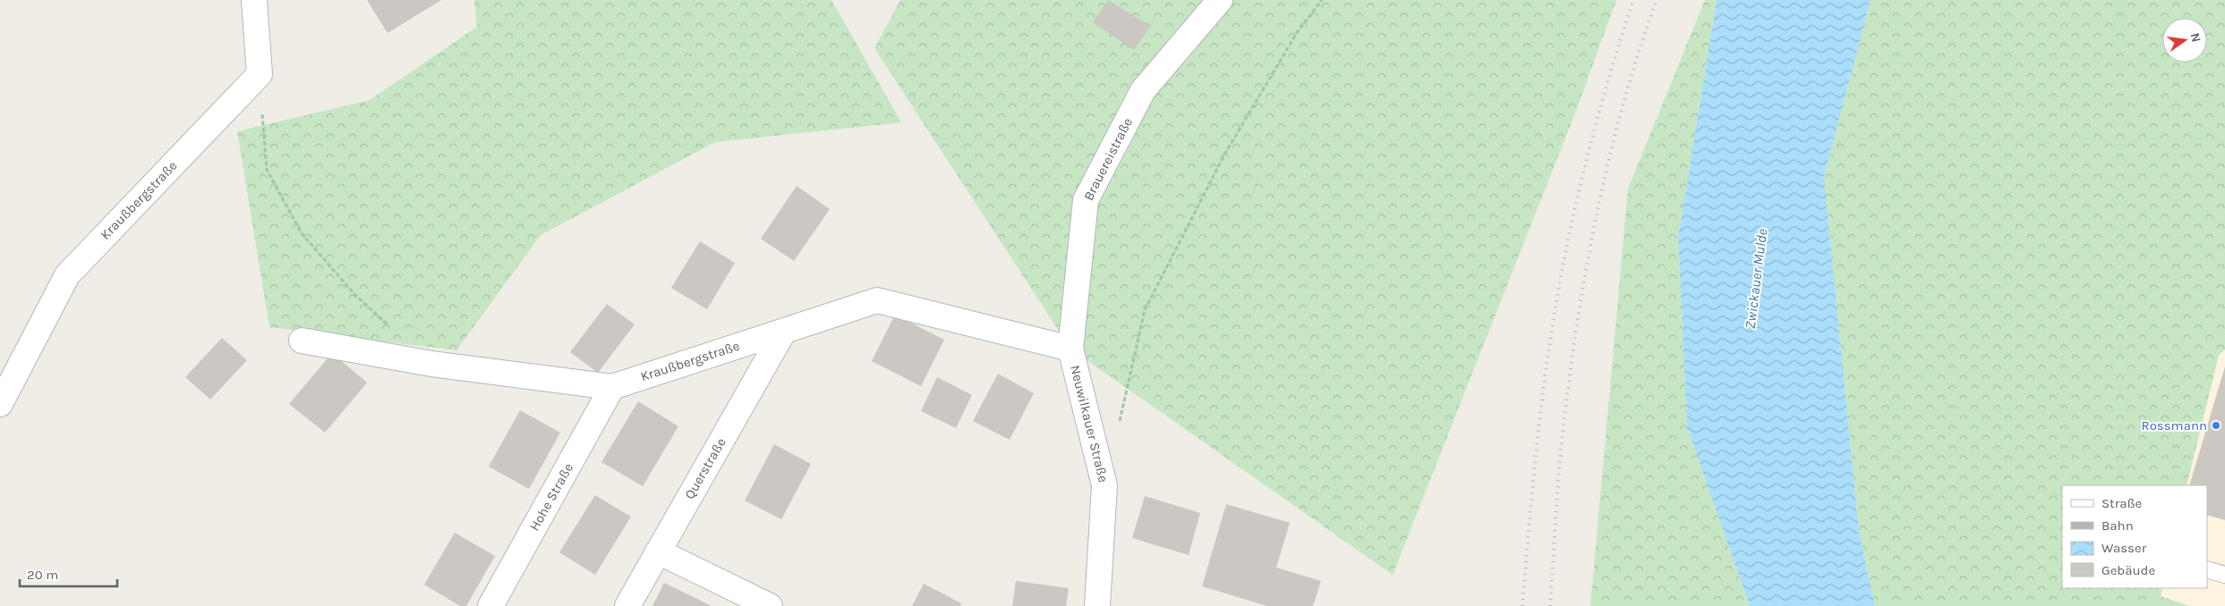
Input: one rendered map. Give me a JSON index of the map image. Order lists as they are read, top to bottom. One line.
{"streets":{"street":["Brauereistraße","Kraußbergstraße","Neuwilkauer Straße","Querstraße","Hohe Straße"]},"crossings":[["Brauereistraße","Kraußbergstraße"],["Brauereistraße","Neuwilkauer Straße"],["Kraußbergstraße","Neuwilkauer Straße"],["Kraußbergstraße","Querstraße"],["Kraußbergstraße","Hohe Straße"]],"water":["Zwickauer Mulde"],"places":["Rossmann"],"legend":["Straße","Bahn","Wasser","Gebäude"],"scale_bar":"20 m","north":"right"}
